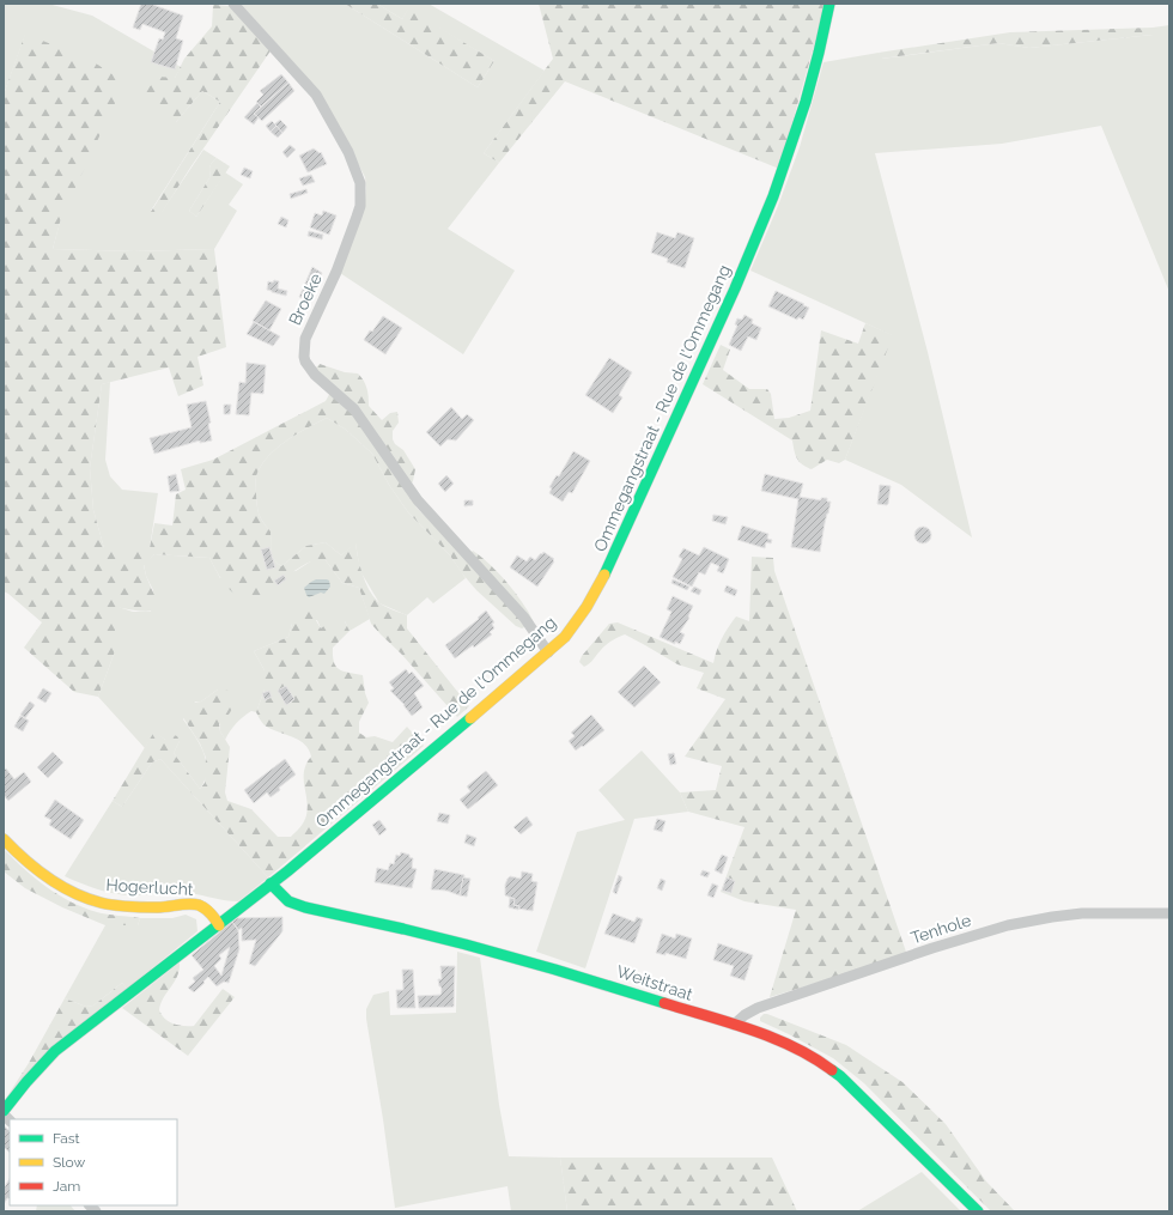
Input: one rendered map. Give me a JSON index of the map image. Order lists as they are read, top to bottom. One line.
{"streets":{"main road":["Ommegangstraat - Rue de l'Ommegang","Hogerlucht","Weitstraat"],"street":["Broeke","Tenhole"]},"crossings":[["Broeke","Ommegangstraat - Rue de l'Ommegang"],["Ommegangstraat - Rue de l'Ommegang","Hogerlucht"],["Ommegangstraat - Rue de l'Ommegang","Weitstraat"],["Tenhole","Weitstraat"]],"legend":["Fast","Slow","Jam"]}
